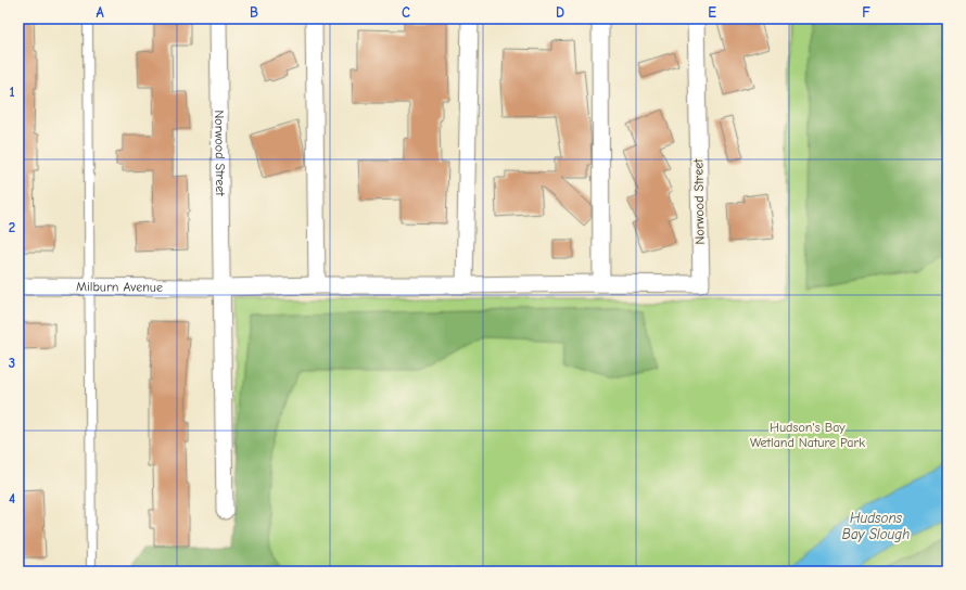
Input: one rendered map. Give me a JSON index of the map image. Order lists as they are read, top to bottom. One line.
{"streets":{"street":["Norwood Street","Milburn Avenue"]},"crossings":[["Norwood Street","Milburn Avenue"]],"water":["Hudsons Bay Slough"],"parks":["Hudson's Bay Wetland Nature Park"],"grid":{"columns":["A","B","C","D","E","F"],"rows":["1","2","3","4"]}}
